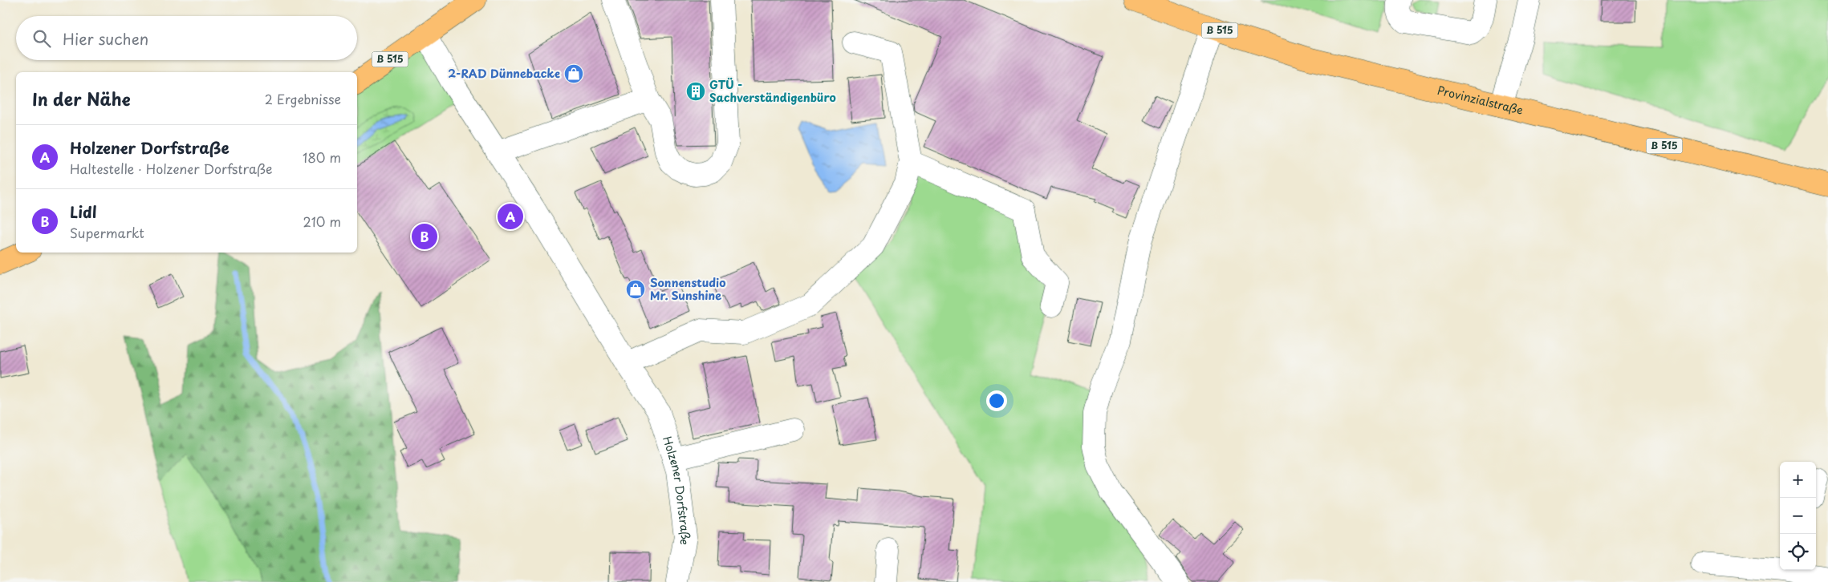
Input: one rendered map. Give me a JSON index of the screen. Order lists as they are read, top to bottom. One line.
{"streets":{"main road":["B 515","Provinzialstraße"],"street":["Holzener Dorfstraße"]},"crossings":[["B 515","Holzener Dorfstraße"]],"places":{"shop":["2-RAD Dünnebacke","Sonnenstudio Mr. Sunshine"],"building":["GTÜ - Sachverständigenbüro"]},"page":{"search":"Hier suchen","heading":["In der Nähe","2 Ergebnisse"],"list":[{"mark":"A","name":"Holzener Dorfstraße","note":"Haltestelle · Holzener Dorfstraße","value":"180 m"},{"mark":"B","name":"Lidl","note":"Supermarkt","value":"210 m"}],"pins":["A","B"],"map_buttons":["+","−"]}}
